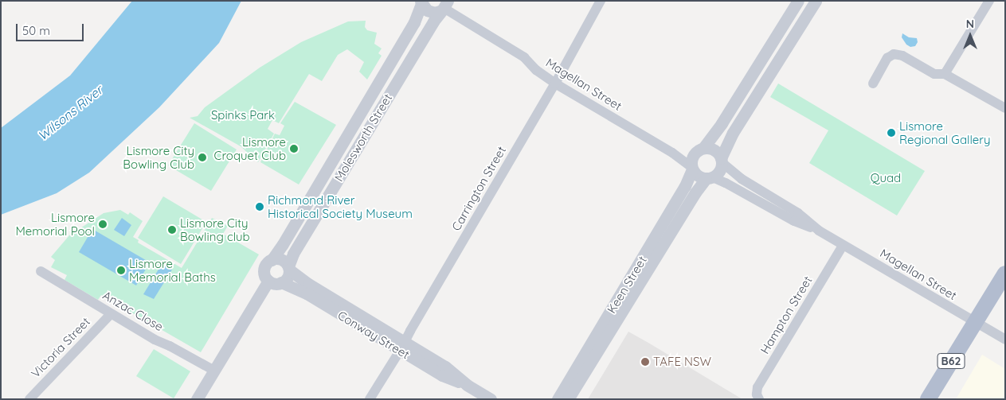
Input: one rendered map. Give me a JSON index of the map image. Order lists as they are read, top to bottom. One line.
{"streets":{"main road":["B62"],"street":["Magellan Street","Molesworth Street","Carrington Street","Keen Street","Anzac Close","Hampton Street","Conway Street","Victoria Street"]},"crossings":[["Magellan Street","Molesworth Street"],["Magellan Street","Carrington Street"],["Magellan Street","Keen Street"],["Magellan Street","Hampton Street"],["Magellan Street","B62"],["Molesworth Street","Conway Street"],["Carrington Street","Conway Street"],["Anzac Close","Victoria Street"]],"water":["Wilsons River"],"parks":["Spinks Park","Quad"],"places":["Lismore Regional Gallery","Lismore Croquet Club","Lismore City Bowling Club","Richmond River Historical Society Museum","Lismore Memorial Pool","Lismore City Bowling club","Lismore Memorial Baths","TAFE NSW"],"scale_bar":"50 m","north":"top"}
